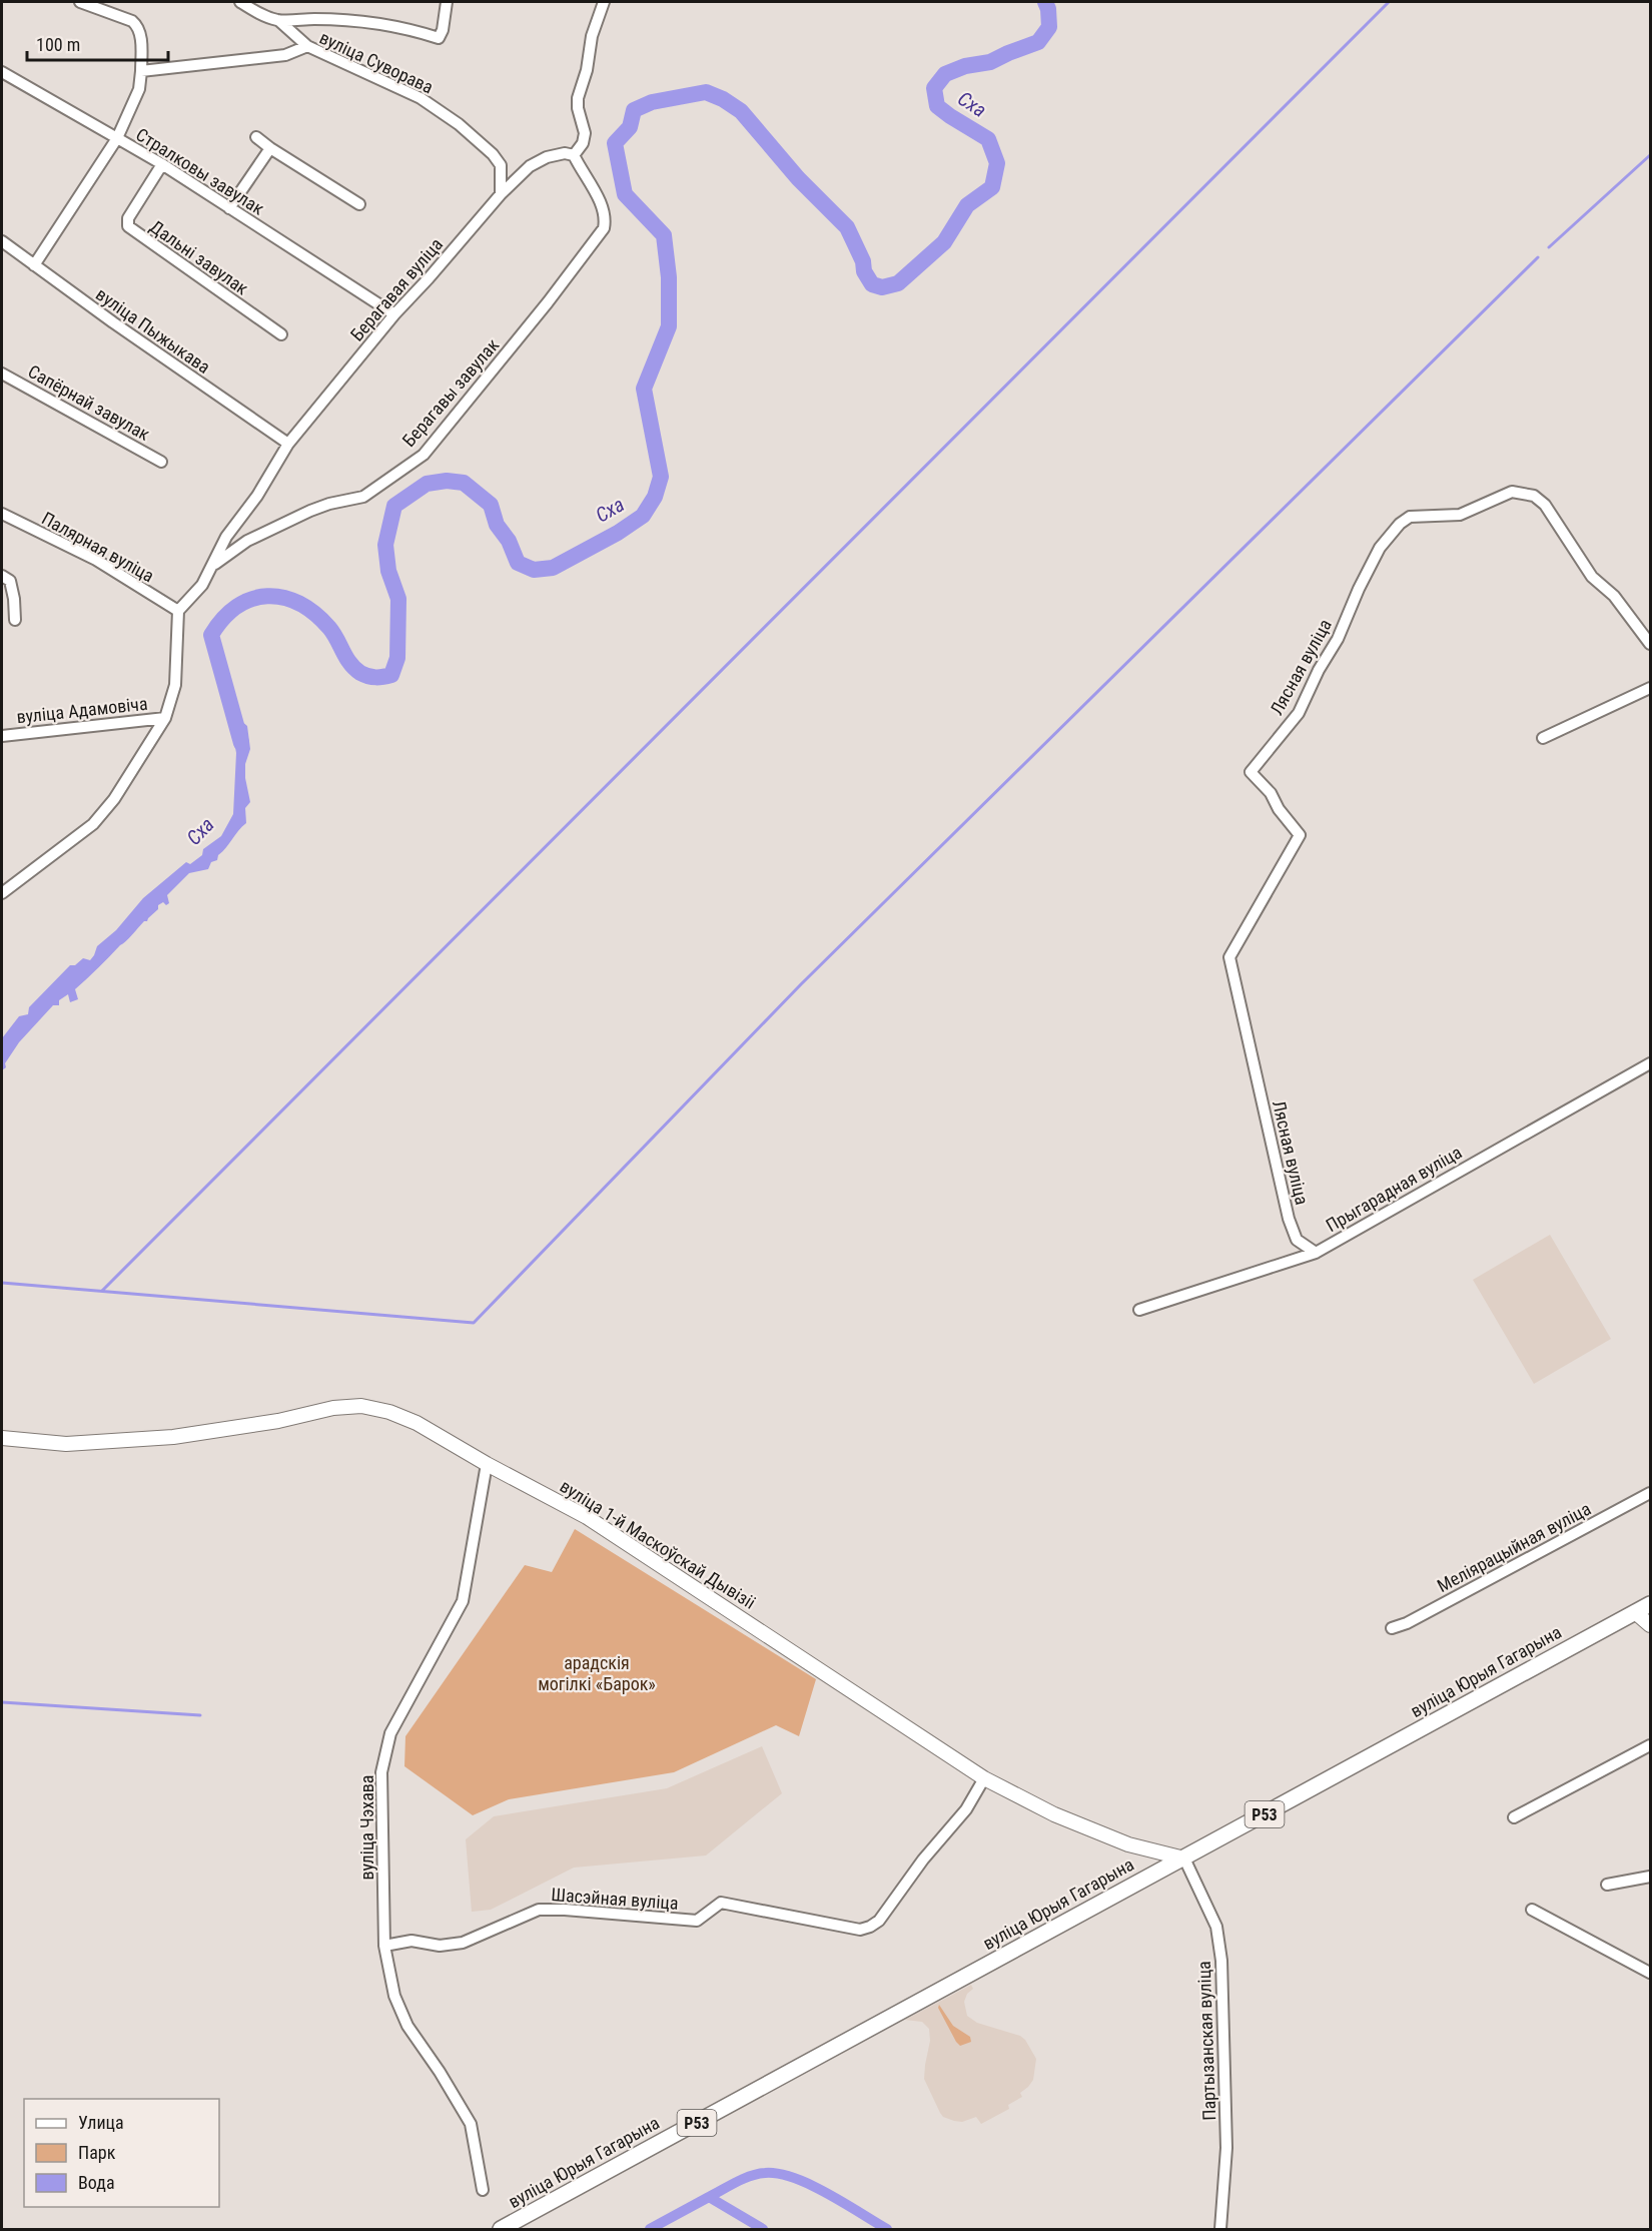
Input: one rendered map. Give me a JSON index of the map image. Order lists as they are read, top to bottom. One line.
{"streets":{"main road":["вуліца Юрыя Гагарына","Р53"],"street":["вуліца Суворава","Стралковы завулак","Дальні завулак","Берагавая вуліца","вуліца Пыжыкава","Берагавы завулак","Сапёрнай завулак","Палярная вуліца","Лясная вуліца","вуліца Адамовіча","Прыгарадная вуліца","вуліца 1-й Маскоўскай Дывізіі","Меліярацыйная вуліца","вуліца Чэхава","Шасэйная вуліца","Партызанская вуліца"]},"crossings":[["вуліца Суворава","Берагавая вуліца"],["Стралковы завулак","Дальні завулак"],["Стралковы завулак","Берагавая вуліца"],["Стралковы завулак","вуліца Пыжыкава"],["Берагавая вуліца","вуліца Пыжыкава"],["Берагавая вуліца","Берагавы завулак"],["Берагавая вуліца","Палярная вуліца"],["Лясная вуліца","Прыгарадная вуліца"],["вуліца 1-й Маскоўскай Дывізіі","вуліца Юрыя Гагарына"],["вуліца 1-й Маскоўскай Дывізіі","вуліца Чэхава"],["вуліца 1-й Маскоўскай Дывізіі","Шасэйная вуліца"],["вуліца 1-й Маскоўскай Дывізіі","Партызанская вуліца"],["вуліца Юрыя Гагарына","Р53"],["вуліца Юрыя Гагарына","Партызанская вуліца"],["вуліца Чэхава","Шасэйная вуліца"]],"water":["Сха"],"parks":["арадскія могілкі «Барок»"],"legend":["Улица","Парк","Вода"],"scale_bar":"100 m"}
